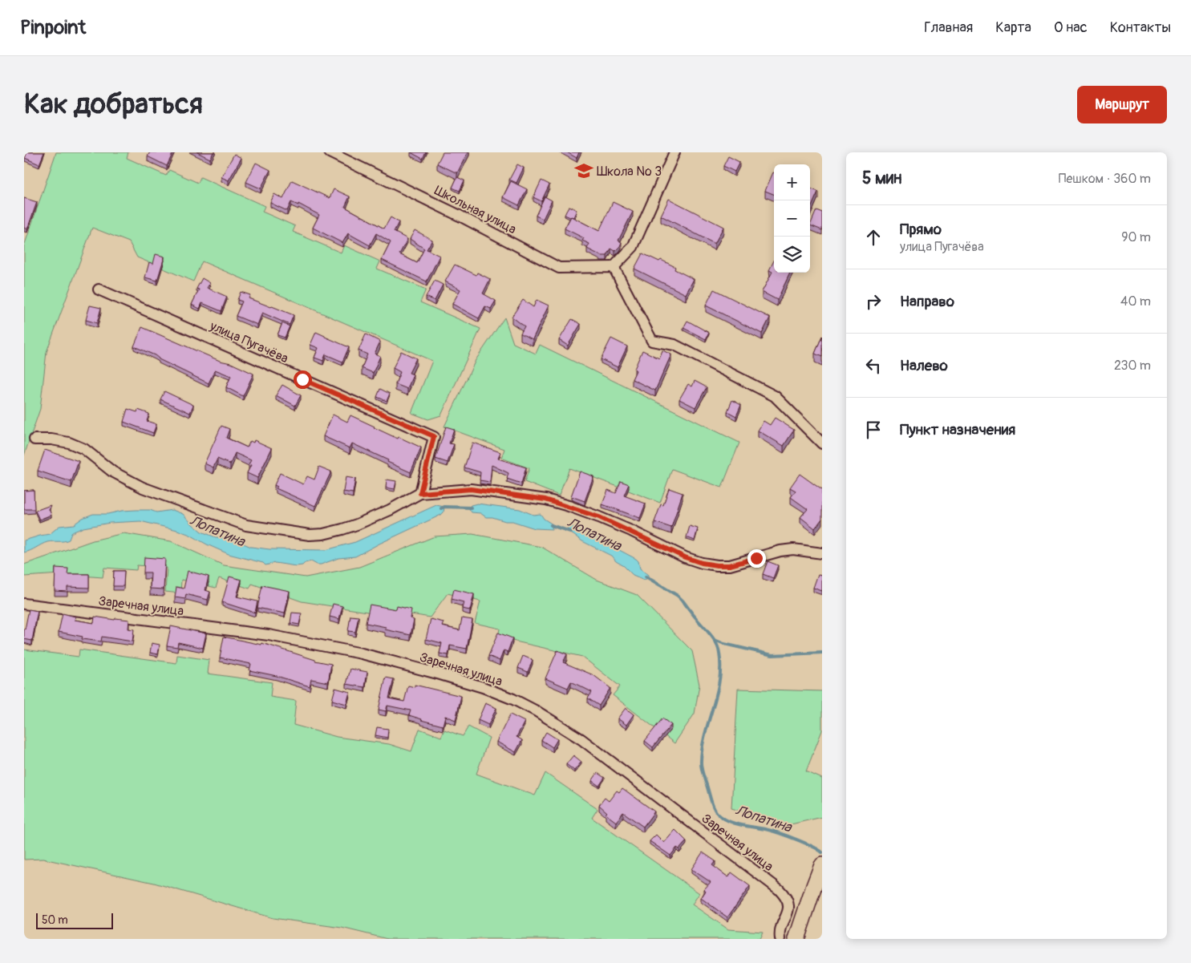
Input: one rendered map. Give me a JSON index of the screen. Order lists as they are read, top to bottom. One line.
{"streets":{"street":["Школьная улица","улица Пугачёва","Заречная улица"]},"water":["Лопатина"],"places":{"school or university":["Школа № 3"]},"scale_bar":"50 m","page":{"header":"Pinpoint","nav":["Главная","Карта","О нас","Контакты"],"buttons":"Маршрут","title":"Как добраться","heading":["5 мин","Пешком · 360 m"],"map_buttons":["+","−"],"list":[["Прямо","улица Пугачёва","90 m"],["Направо","40 m"],["Налево","230 m"],"Пункт назначения"],"scale":"50 m"}}
